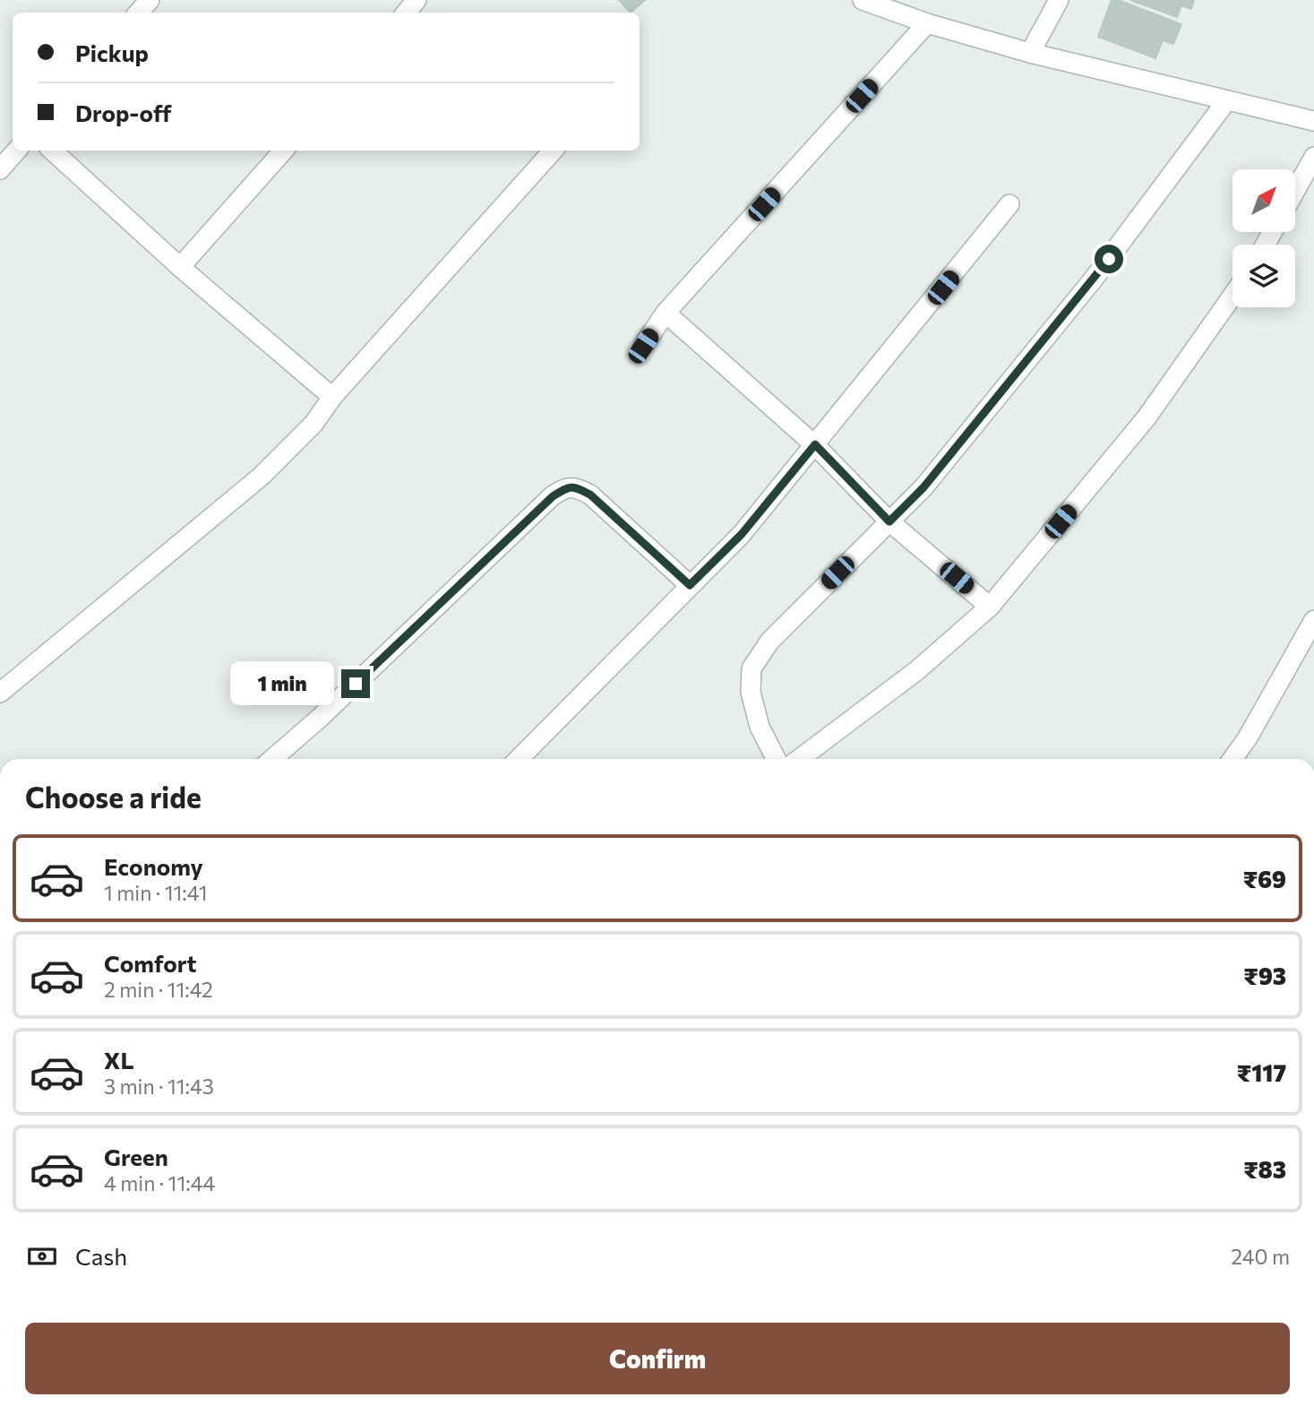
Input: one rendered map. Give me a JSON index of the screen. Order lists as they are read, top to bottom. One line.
{"north":"top right","page":{"banner":["Pickup","Drop-off"],"bubble":"1 min","heading":"Choose a ride","list":[{"name":"Economy","note":"1 min · 11:41","value":"₹69"},{"name":"Comfort","note":"2 min · 11:42","value":"₹93"},{"name":"XL","note":"3 min · 11:43","value":"₹117"},{"name":"Green","note":"4 min · 11:44","value":"₹83"}],"pay":["Cash","240 m"],"buttons":"Confirm"}}
